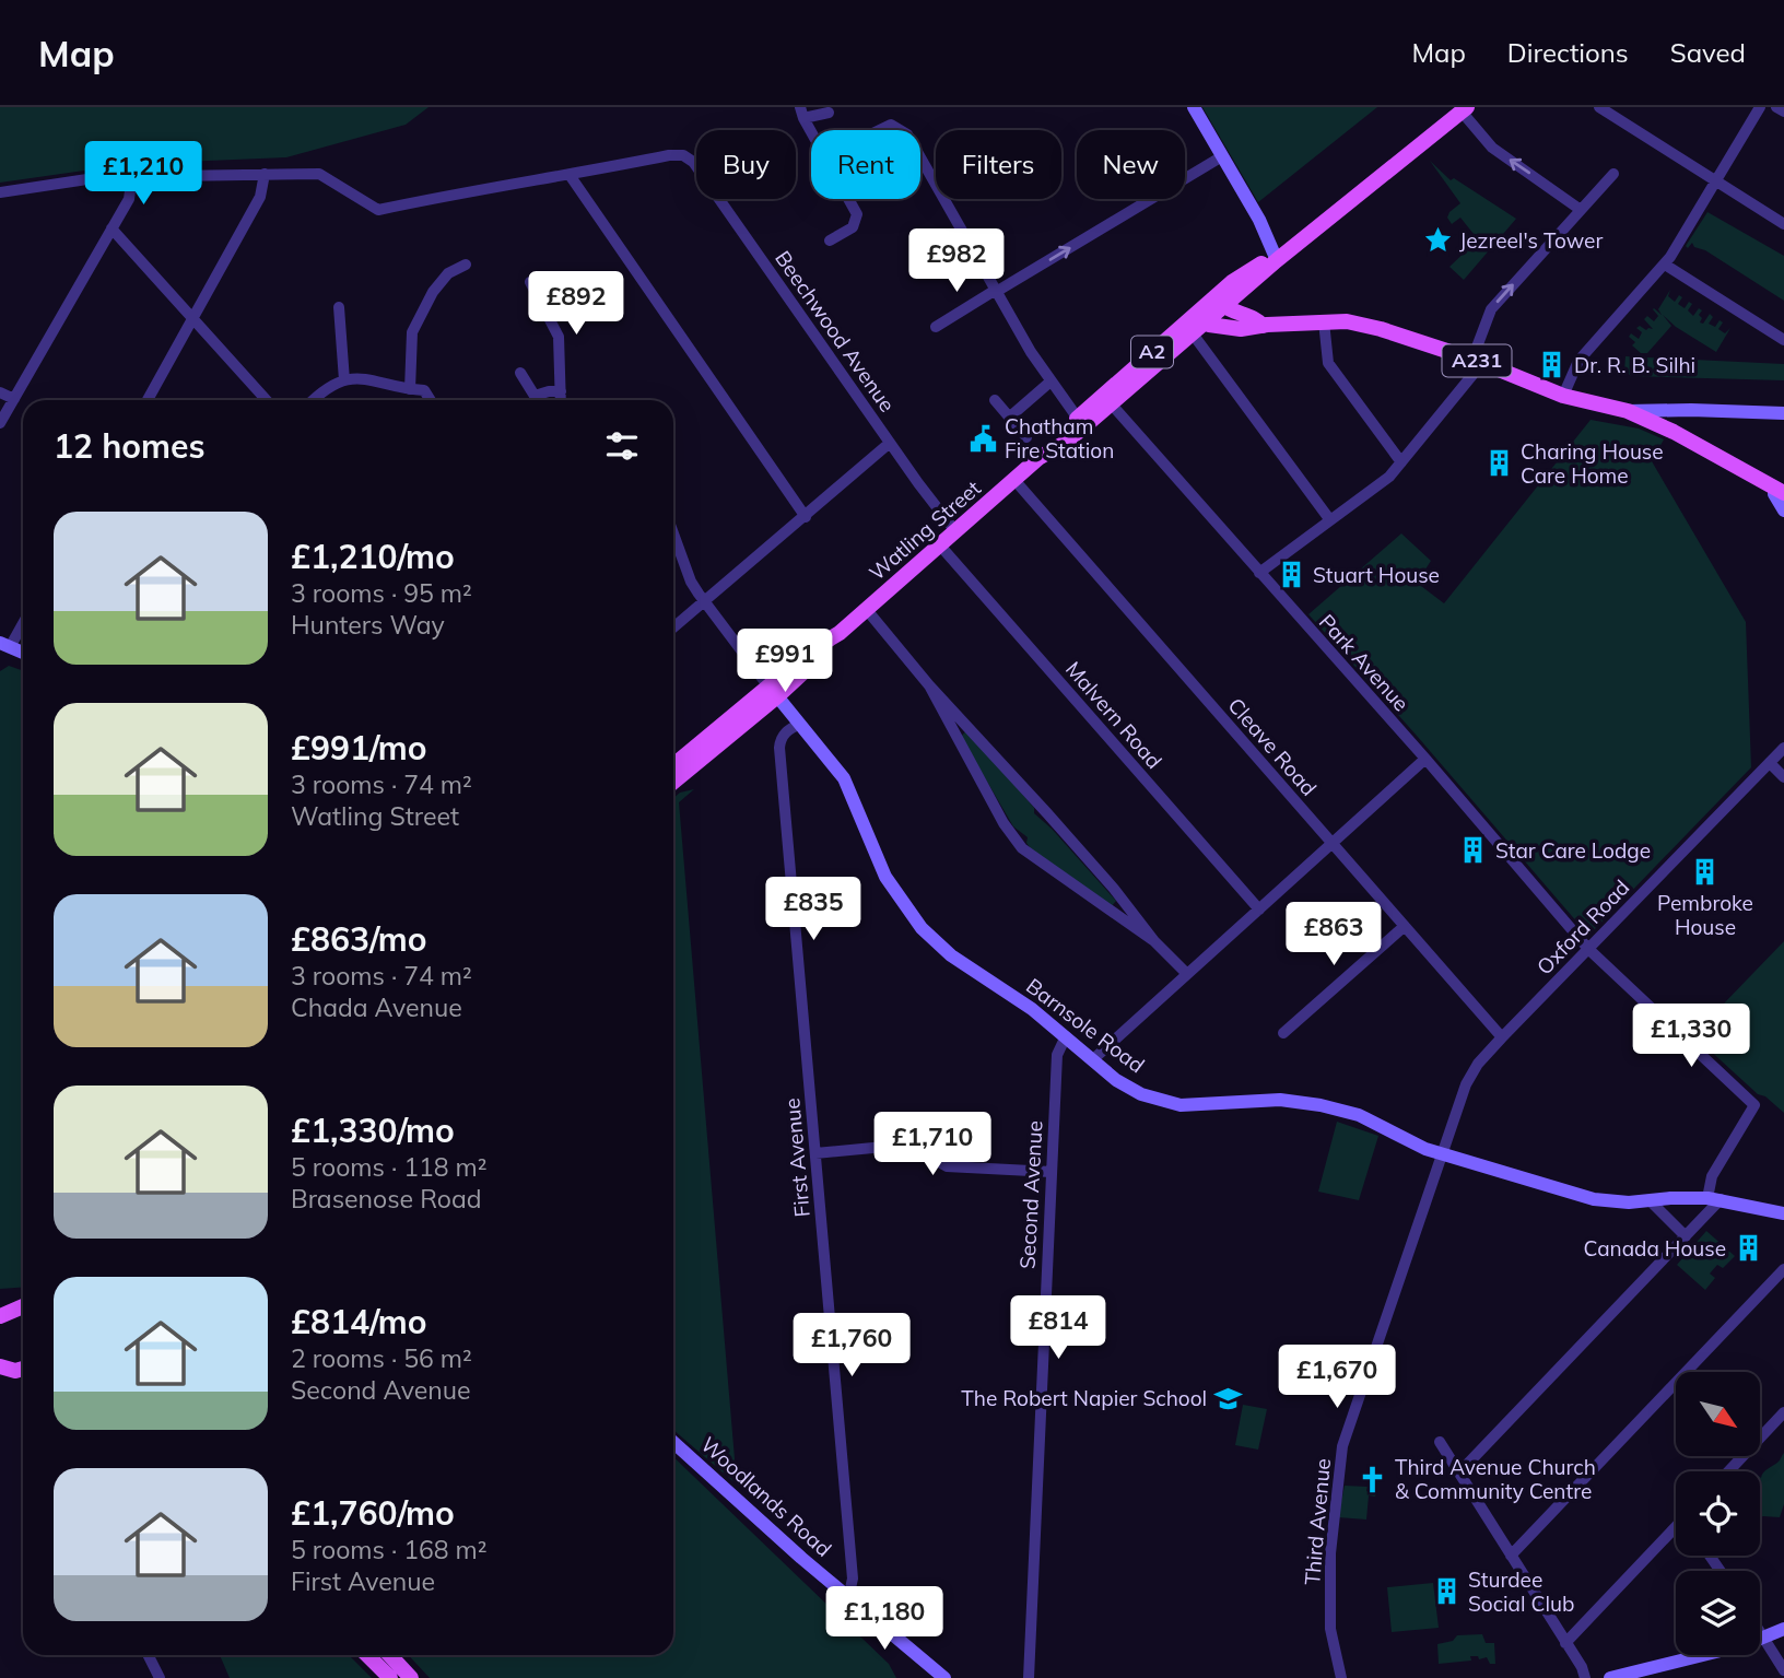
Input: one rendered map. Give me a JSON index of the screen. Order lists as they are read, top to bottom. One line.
{"streets":{"main road":["A2","A231","Watling Street"],"street":["Beechwood Avenue","Park Avenue","Malvern Road","Cleave Road","Oxford Road","Barnsole Road","First Avenue","Second Avenue","Woodlands Road","Third Avenue"]},"crossings":[["Beechwood Avenue","Watling Street"],["A2","A231"],["A2","Watling Street"],["A231","Watling Street"],["Watling Street","Park Avenue"],["Watling Street","Malvern Road"],["Watling Street","Cleave Road"],["Watling Street","Barnsole Road"],["Park Avenue","Oxford Road"],["Park Avenue","Barnsole Road"],["Cleave Road","Oxford Road"],["Oxford Road","Barnsole Road"],["Oxford Road","Third Avenue"],["Barnsole Road","First Avenue"],["Barnsole Road","Second Avenue"],["Barnsole Road","Third Avenue"],["First Avenue","Woodlands Road"]],"places":{"place":["Jezreel's Tower"],"building":["Dr. R. B. Silhi","Charing House Care Home","Stuart House","Star Care Lodge","Pembroke House","Canada House","Sturdee Social Club"],"public building":["Chatham Fire Station"],"school or university":["The Robert Napier School"],"church":["Third Avenue Church & Community Centre"]},"north":"bottom right","page":{"header":"Map","nav":["Map","Directions","Saved"],"chip":["Buy","Rent","Filters","New"],"price":["£1,210","£982","£892","£991","£835","£863","£1,330","£1,710","£814","£1,760","£1,670","£1,180"],"heading":"12 homes","list":[{"name":"£1,210/mo","note":"3 rooms · 95 m² · Hunters Way"},{"name":"£991/mo","note":"3 rooms · 74 m² · Watling Street"},{"name":"£863/mo","note":"3 rooms · 74 m² · Chada Avenue"},{"name":"£1,330/mo","note":"5 rooms · 118 m² · Brasenose Road"},{"name":"£814/mo","note":"2 rooms · 56 m² · Second Avenue"},{"name":"£1,760/mo","note":"5 rooms · 168 m² · First Avenue"}]}}
